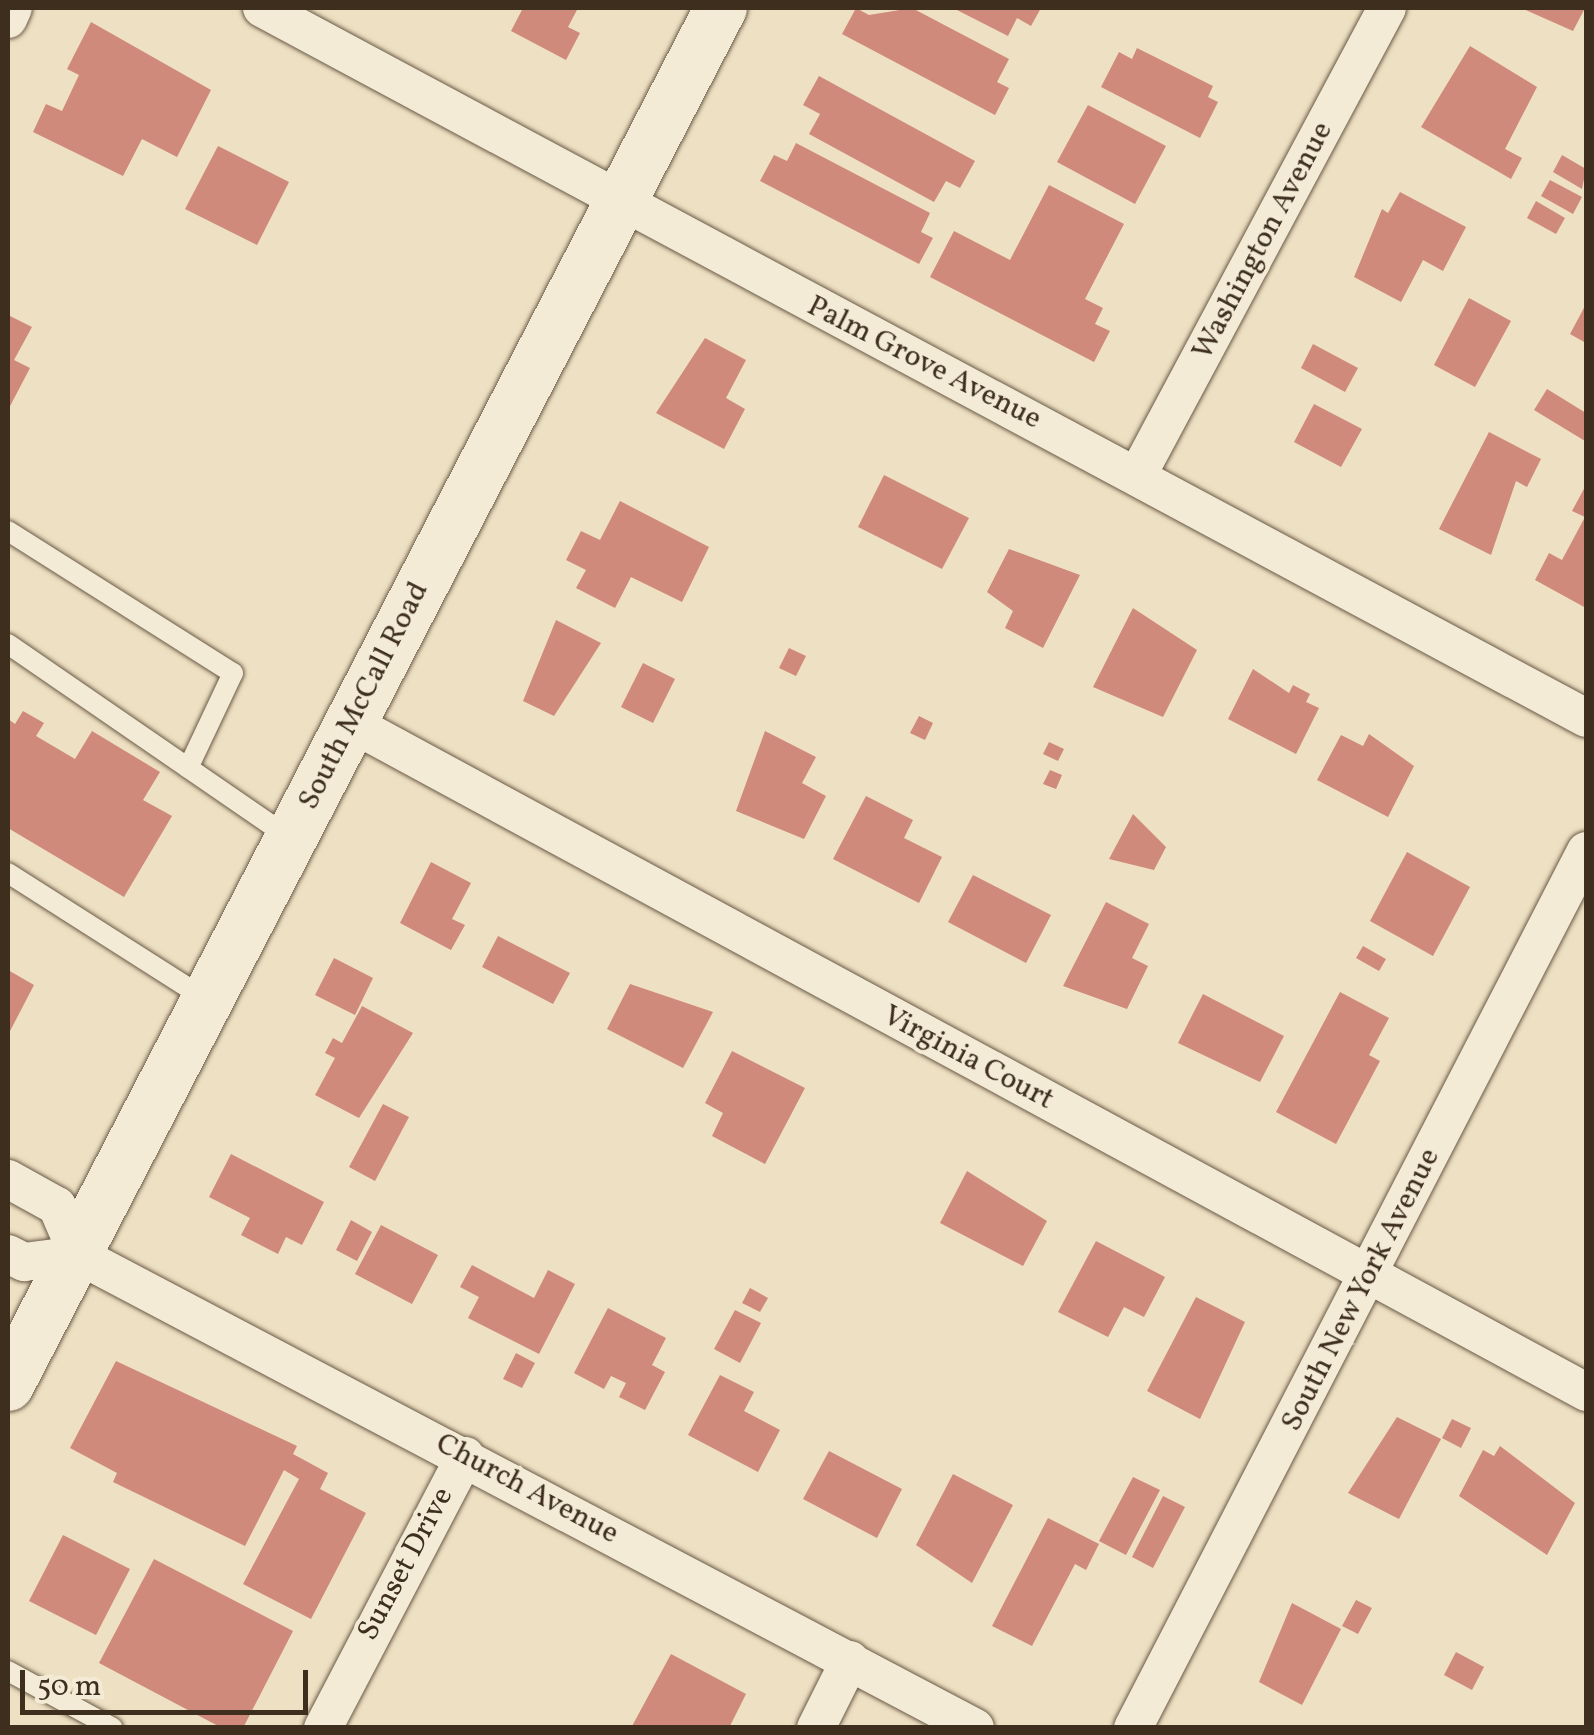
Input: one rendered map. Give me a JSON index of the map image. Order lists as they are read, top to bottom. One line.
{"streets":{"street":["Washington Avenue","Palm Grove Avenue","South McCall Road","Virginia Court","South New York Avenue","Church Avenue","Sunset Drive"]},"crossings":[["Washington Avenue","Palm Grove Avenue"],["Palm Grove Avenue","South McCall Road"],["South McCall Road","Virginia Court"],["South McCall Road","Church Avenue"],["Virginia Court","South New York Avenue"],["Church Avenue","Sunset Drive"]],"scale_bar":"50 m"}
